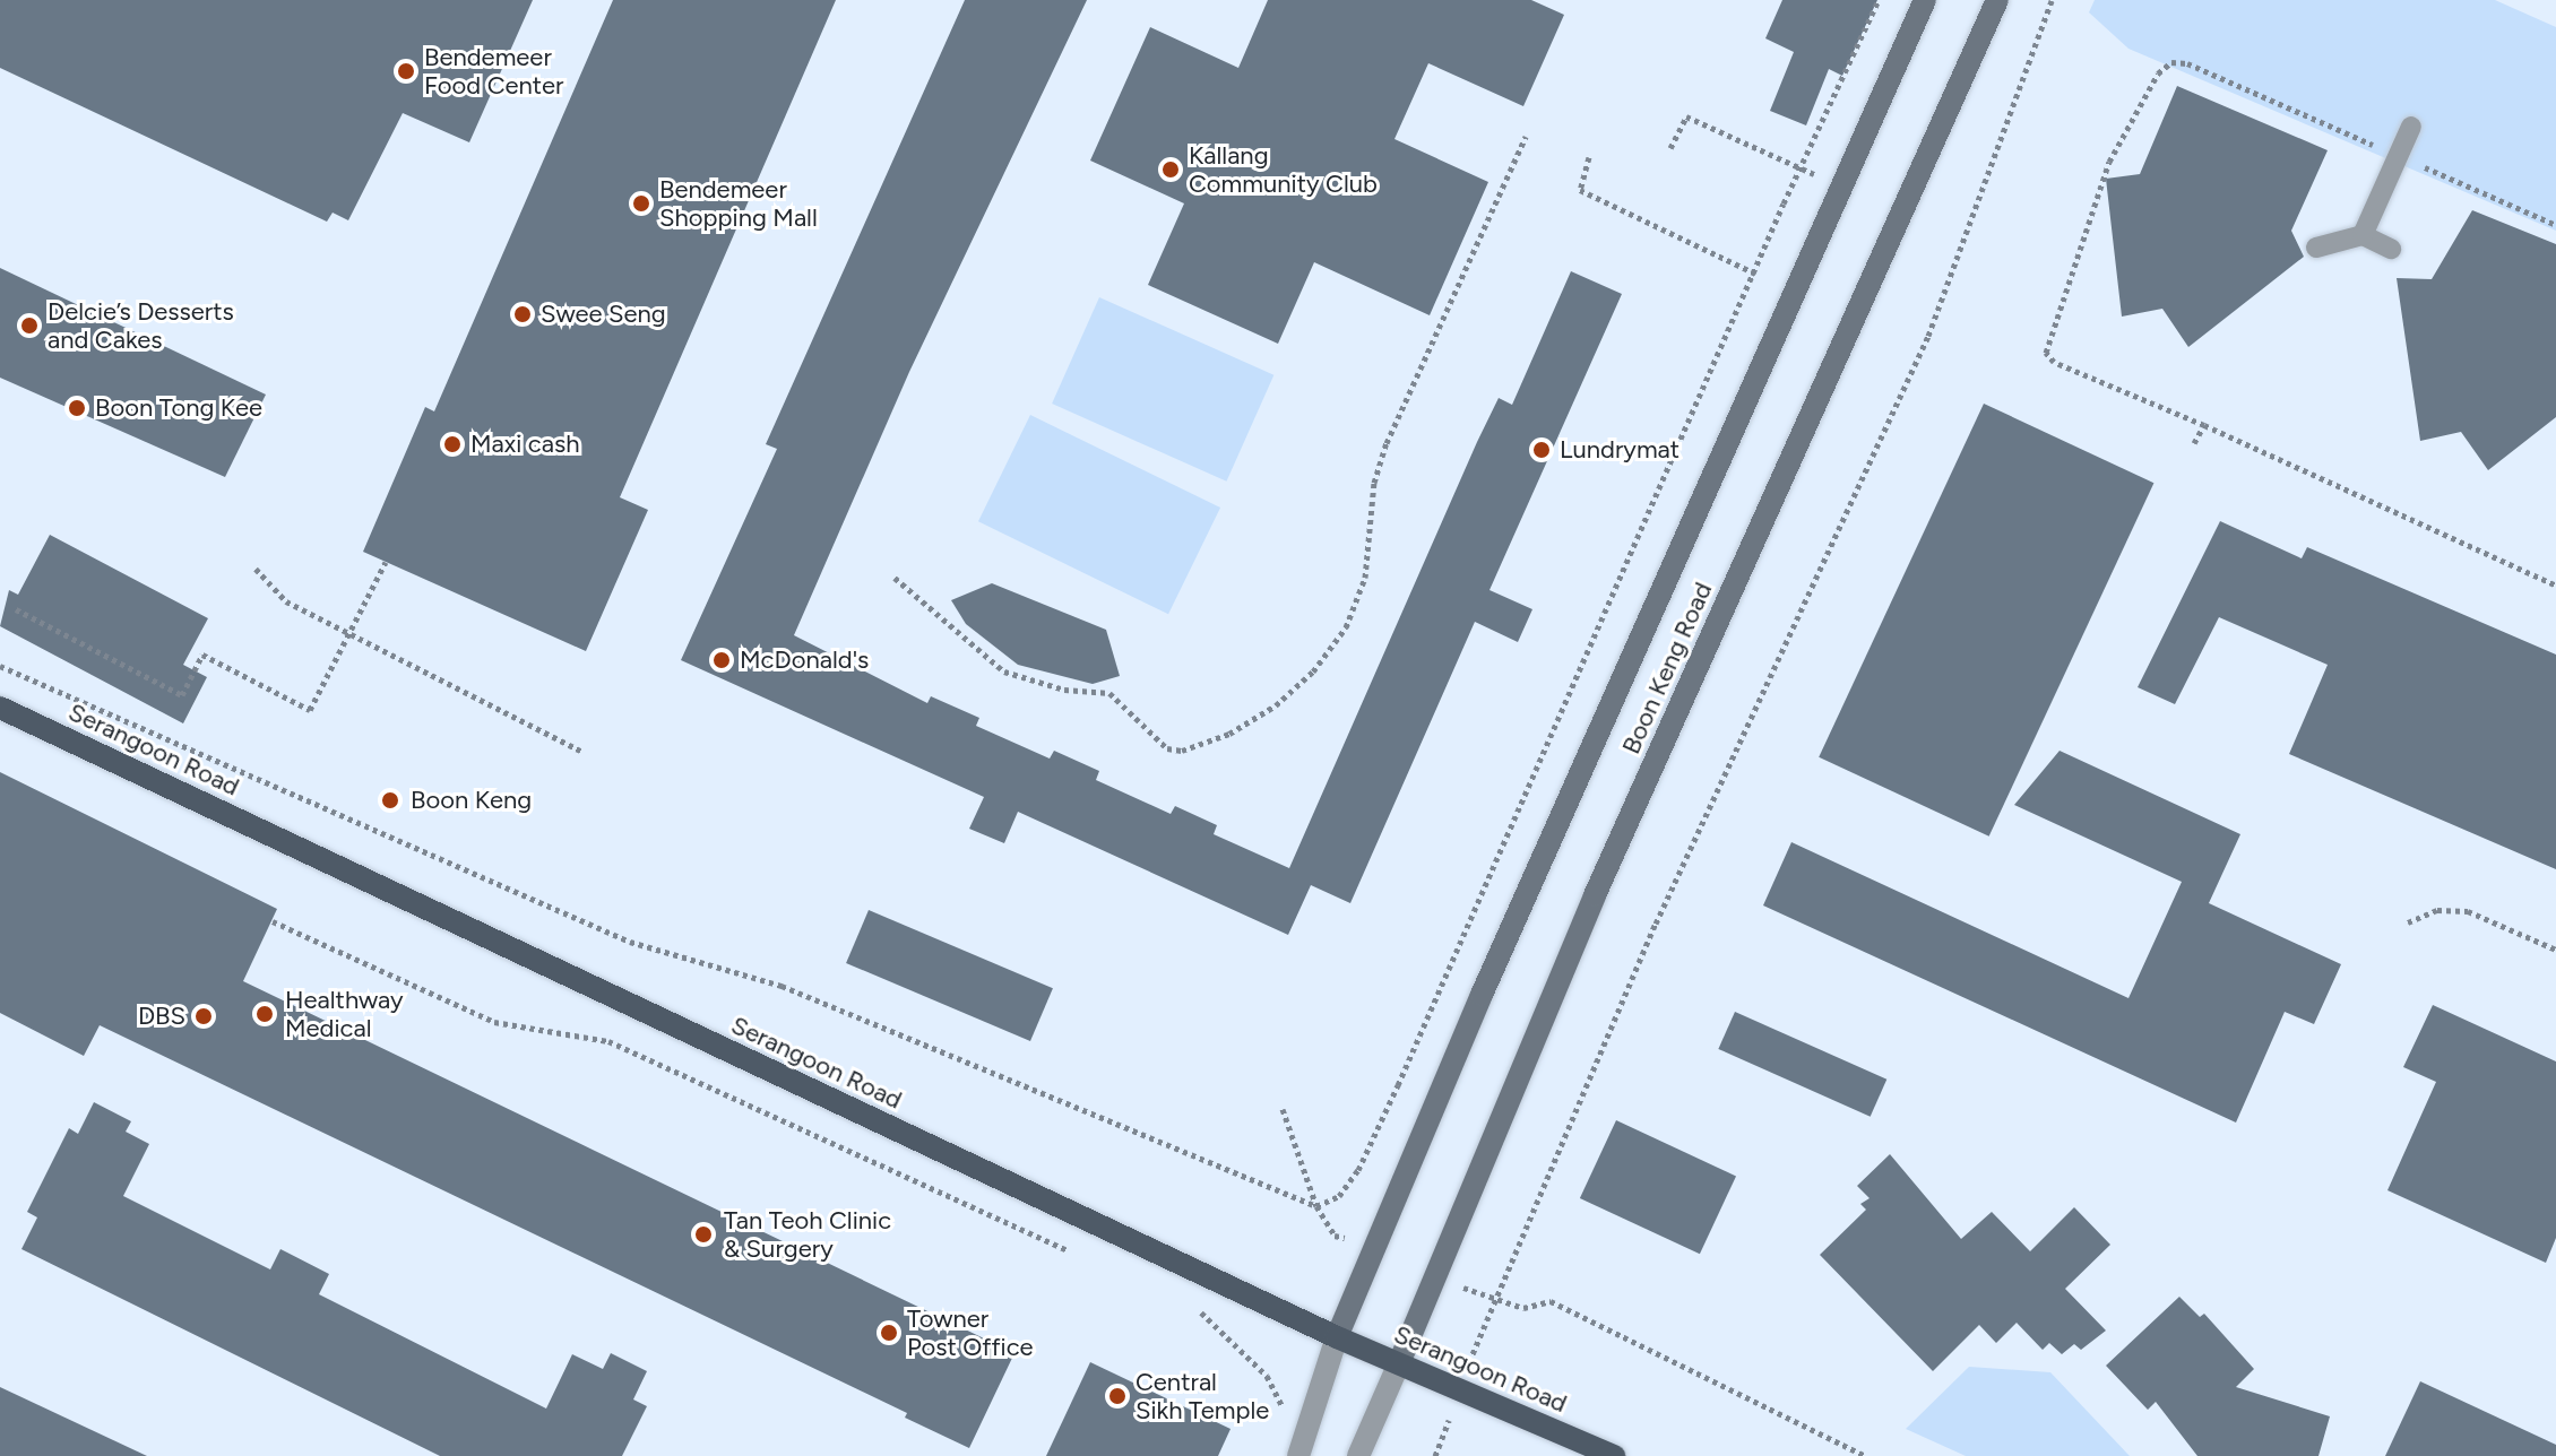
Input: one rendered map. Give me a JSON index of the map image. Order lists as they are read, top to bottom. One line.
{"streets":{"main road":["Boon Keng Road","Serangoon Road"]},"crossings":[["Boon Keng Road","Serangoon Road"]],"places":["Bendemeer Food Center","Kallang Community Club","Bendemeer Shopping Mall","Swee Seng","Delcie’s Desserts and Cakes","Boon Tong Kee","Maxi cash","Lundrymat","McDonald's","Boon Keng","Healthway Medical","DBS","Tan Teoh Clinic & Surgery","Towner Post Office","Central Sikh Temple"]}
